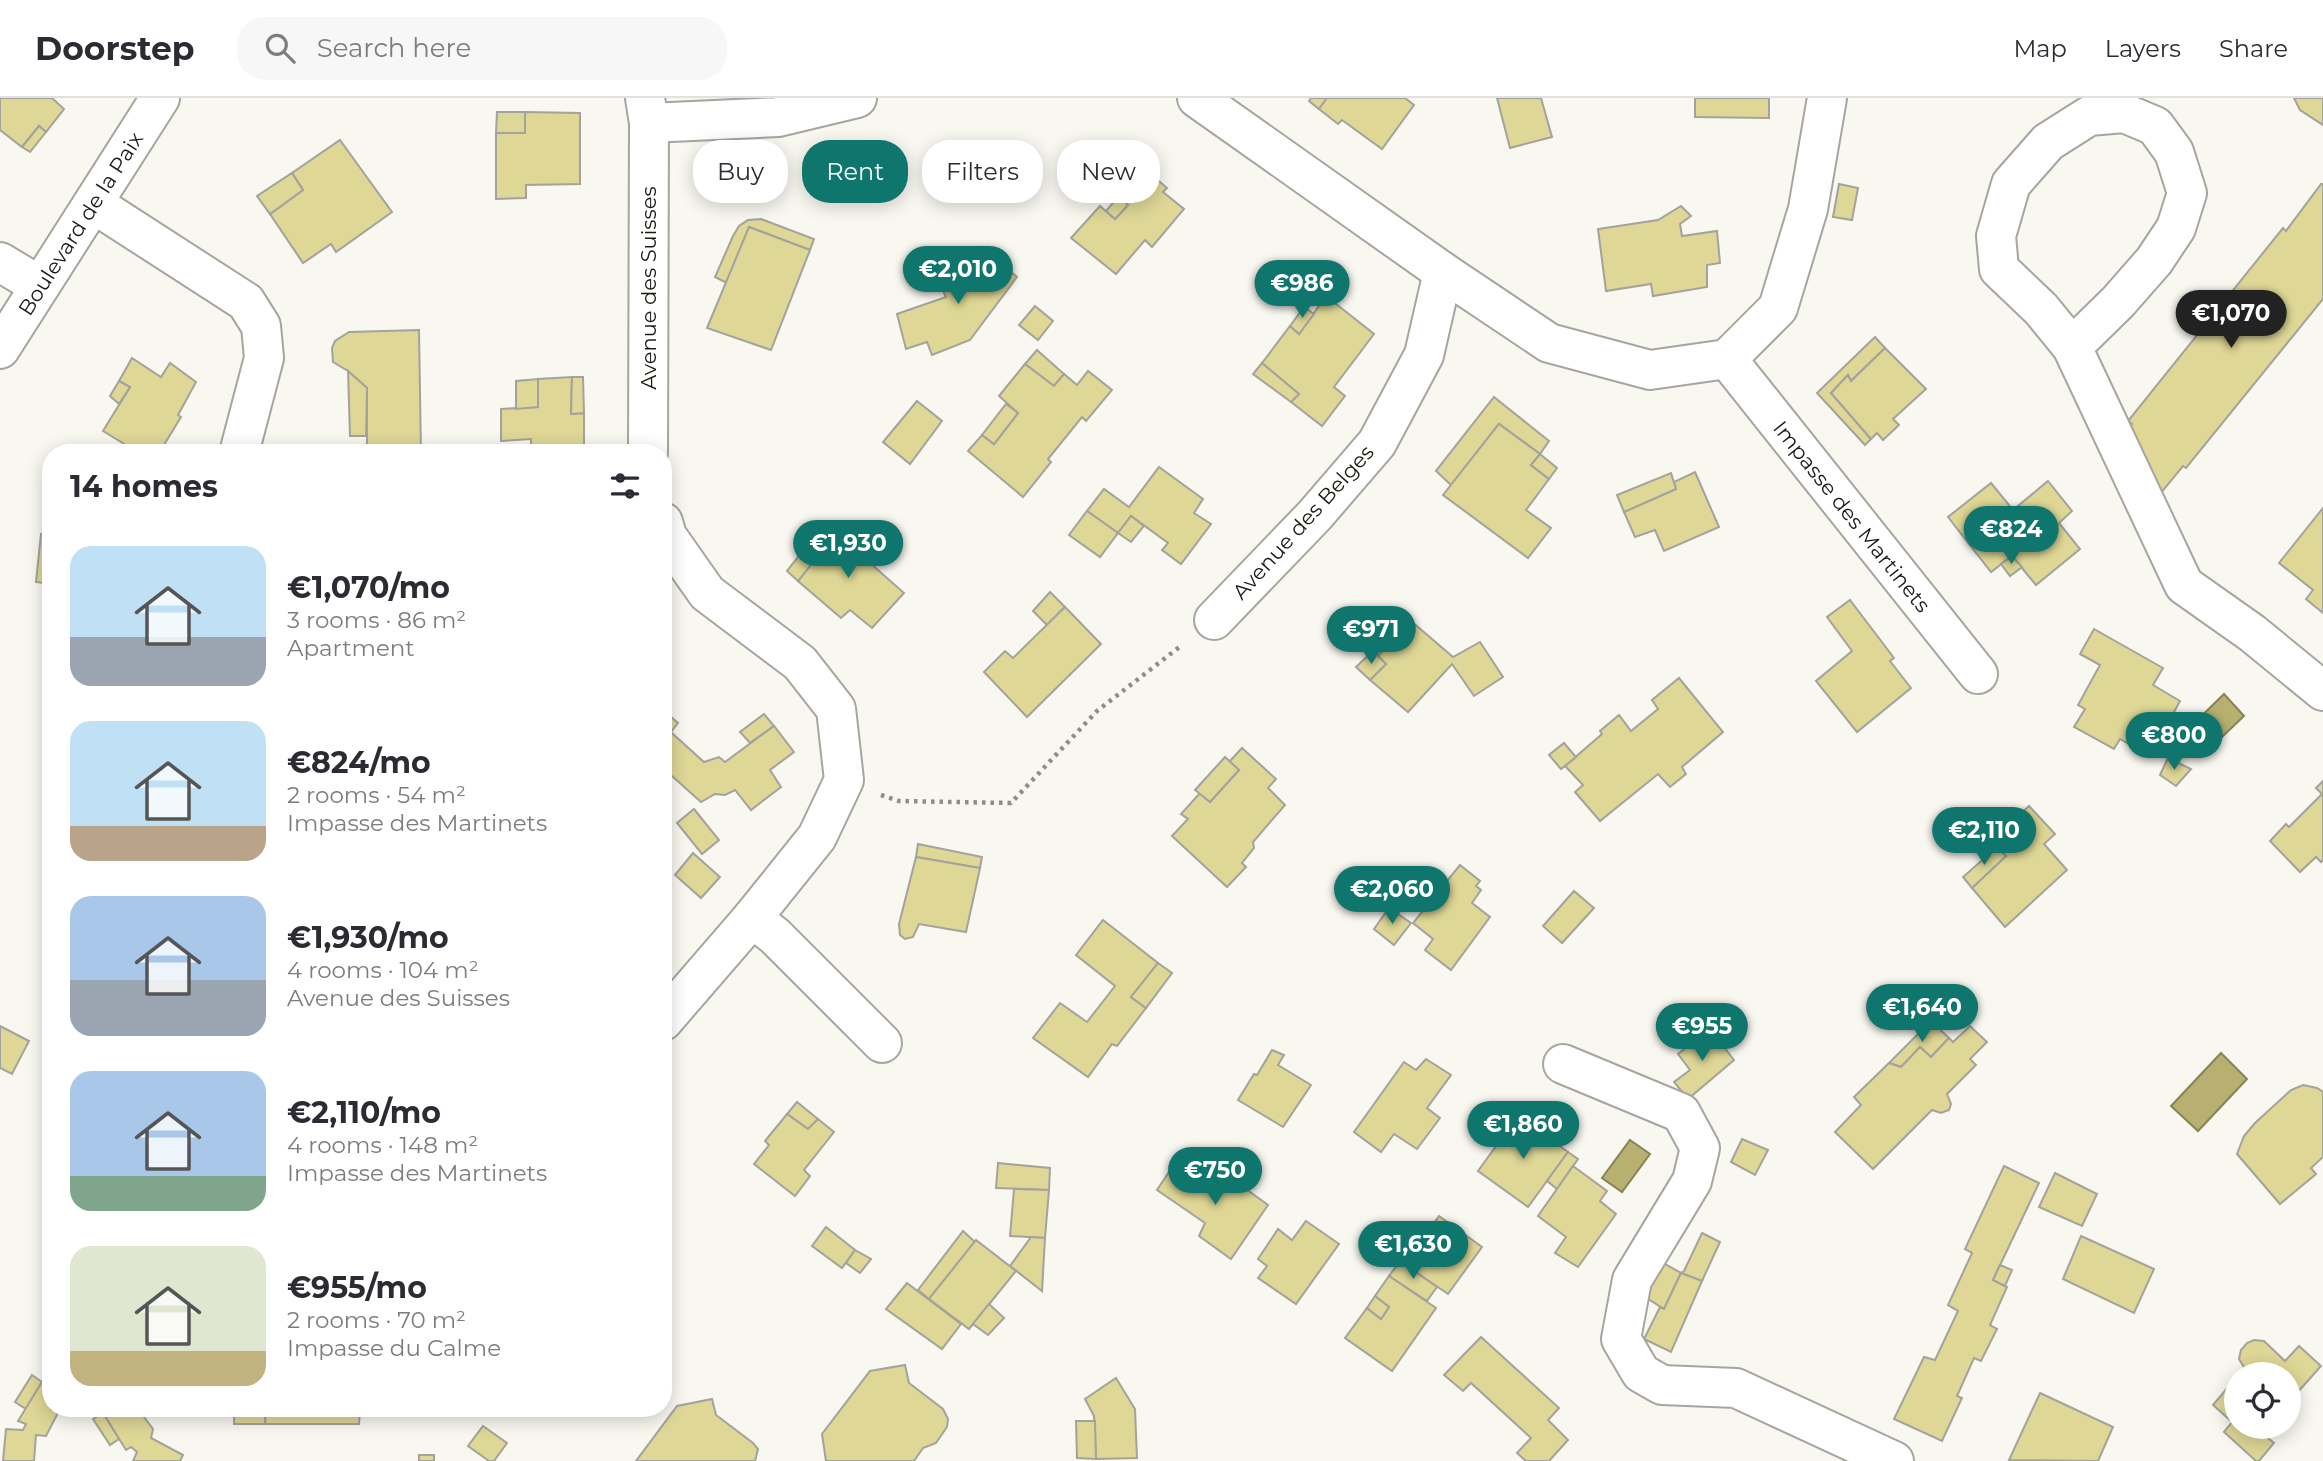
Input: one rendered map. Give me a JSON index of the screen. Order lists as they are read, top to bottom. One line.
{"streets":{"street":["Boulevard de la Paix","Avenue des Suisses","Impasse des Martinets","Avenue des Belges"]},"page":{"header":"Doorstep","search":"Search here","nav":["Map","Layers","Share"],"chip":["Buy","Rent","Filters","New"],"price":["€2,010","€986","€1,070","€824","€1,930","€971","€800","€2,110","€2,060","€1,640","€955","€1,860","€750","€1,630"],"heading":"14 homes","list":[{"name":"€1,070/mo","note":"3 rooms · 86 m² · Apartment"},{"name":"€824/mo","note":"2 rooms · 54 m² · Impasse des Martinets"},{"name":"€1,930/mo","note":"4 rooms · 104 m² · Avenue des Suisses"},{"name":"€2,110/mo","note":"4 rooms · 148 m² · Impasse des Martinets"},{"name":"€955/mo","note":"2 rooms · 70 m² · Impasse du Calme"}]}}
